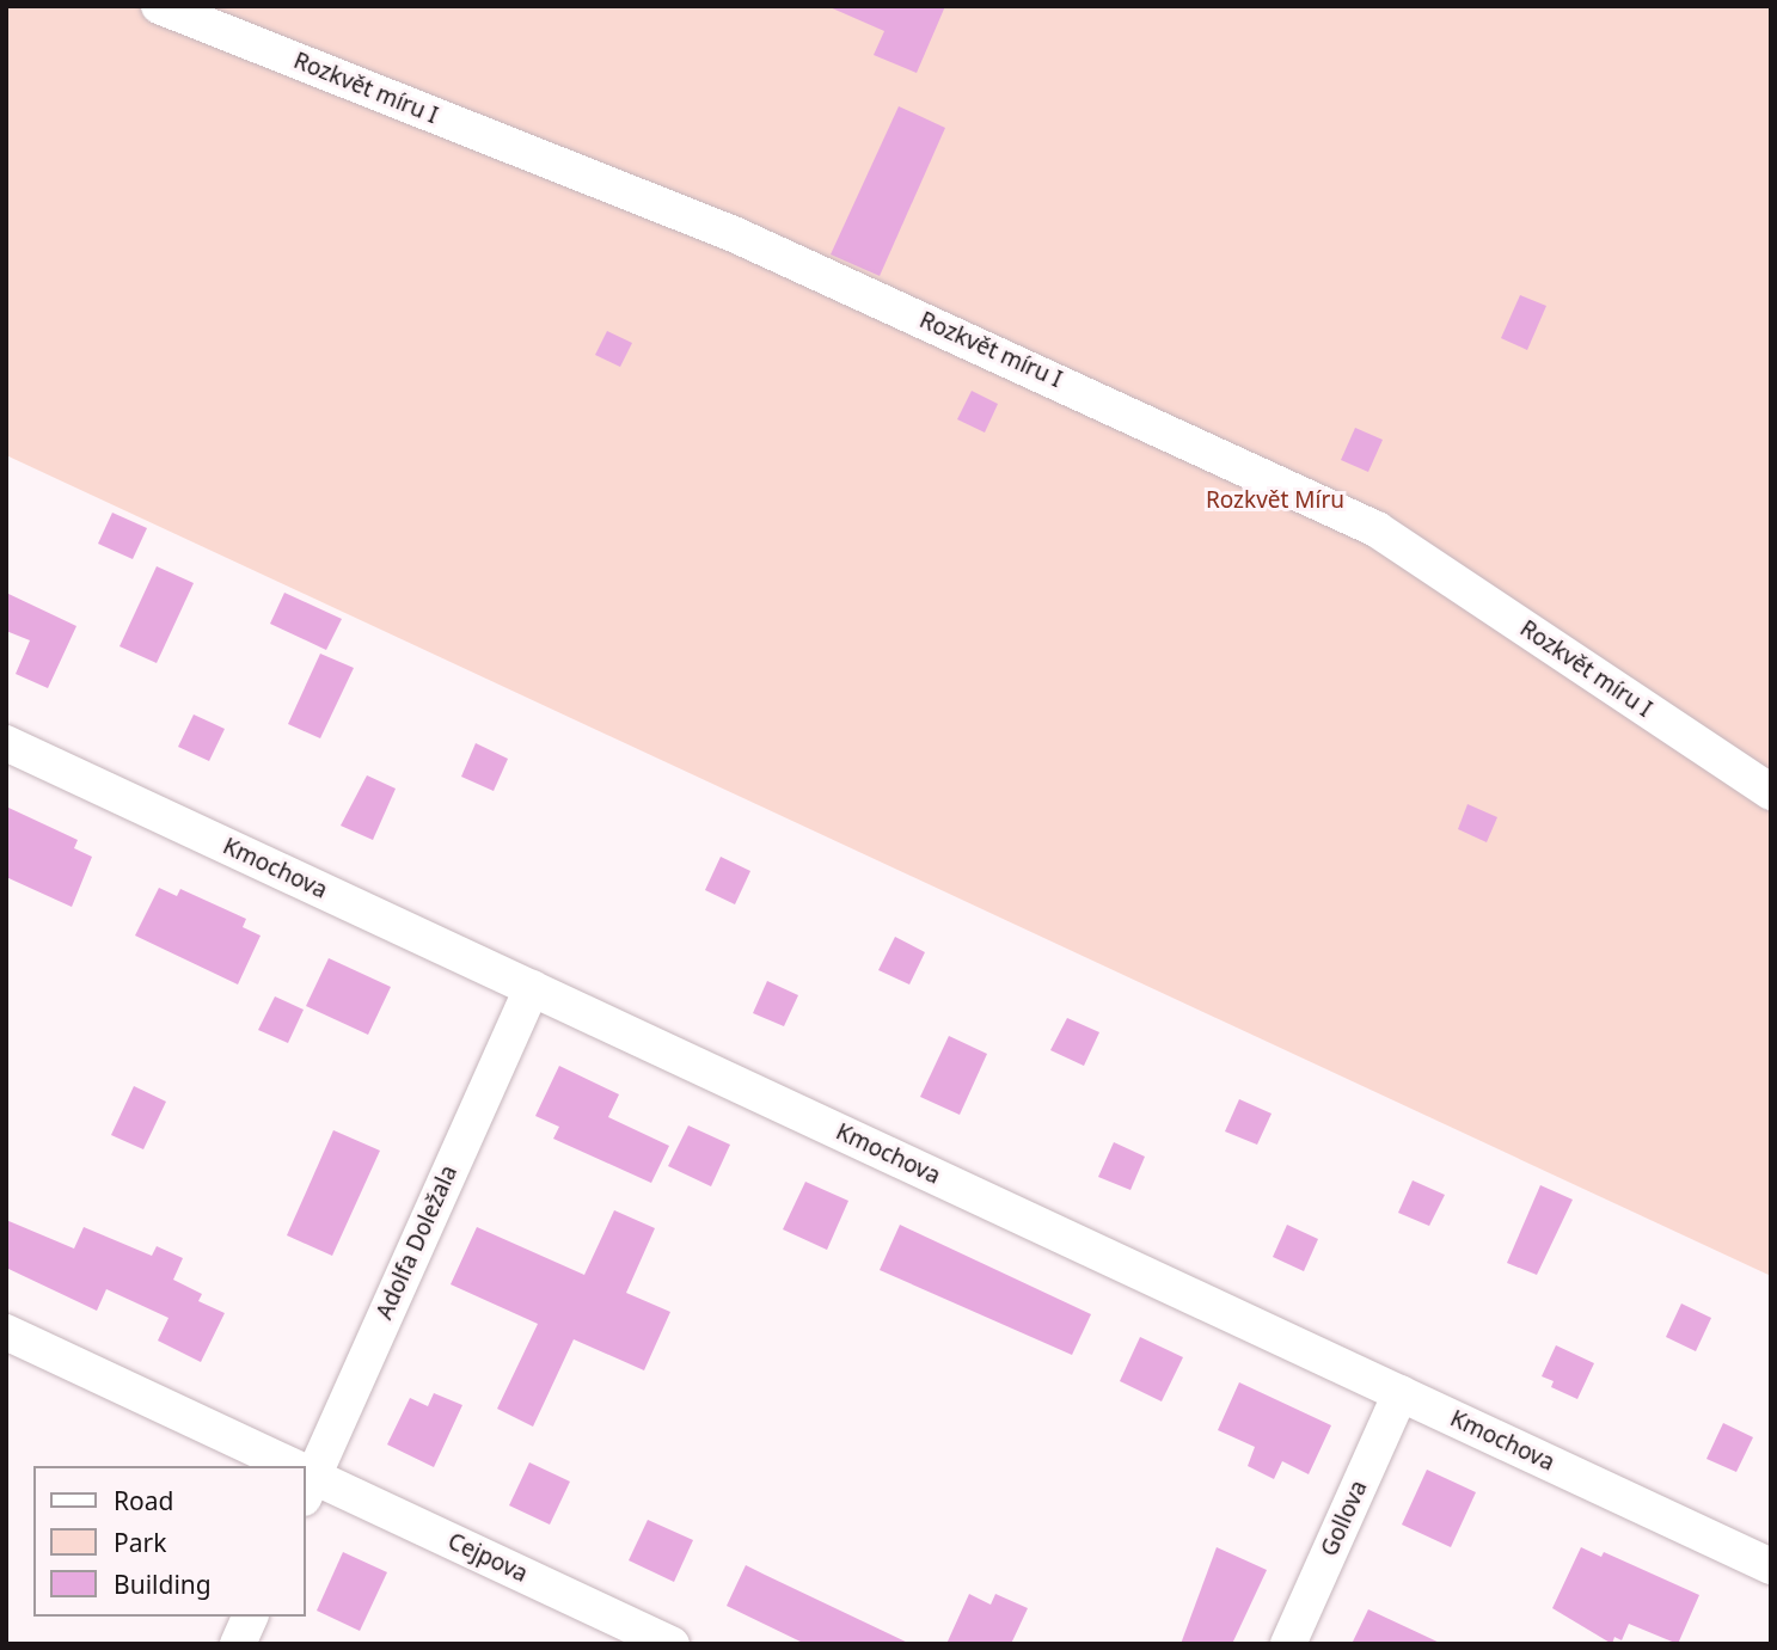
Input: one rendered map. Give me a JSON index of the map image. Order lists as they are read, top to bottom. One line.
{"streets":{"street":["Rozkvět míru I","Kmochova","Adolfa Doležala","Gollova","Cejpova"]},"crossings":[["Kmochova","Adolfa Doležala"],["Kmochova","Gollova"]],"parks":["Rozkvět Míru"],"legend":["Road","Park","Building"]}
